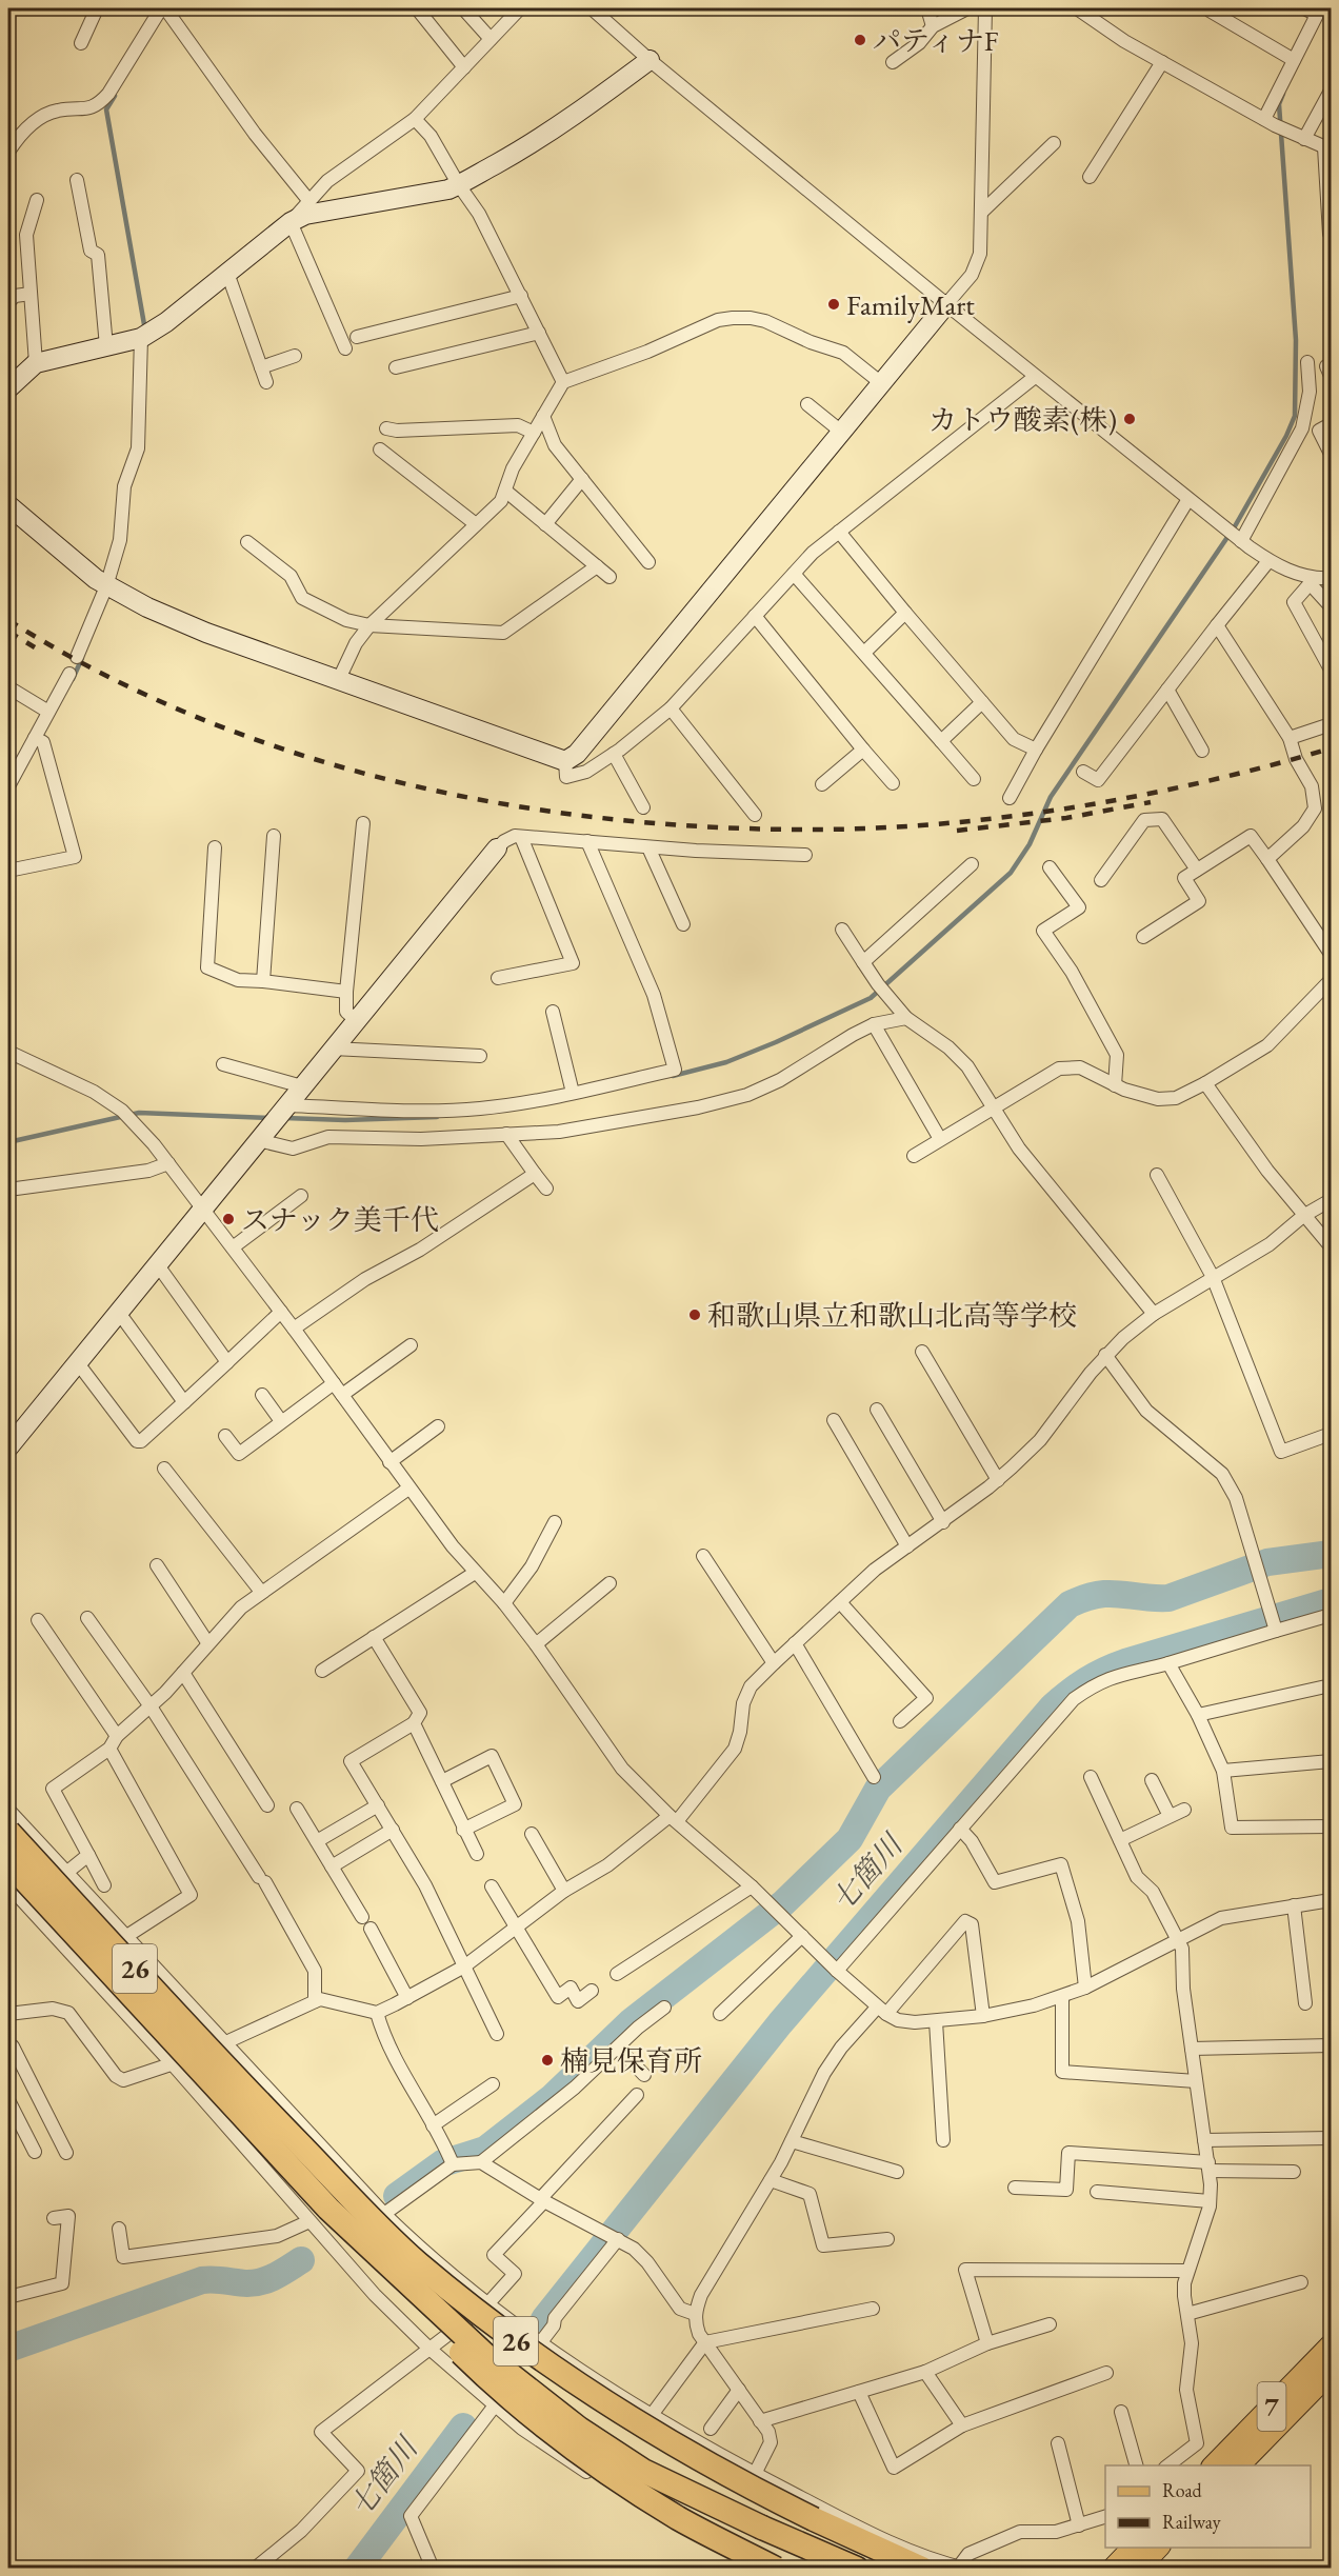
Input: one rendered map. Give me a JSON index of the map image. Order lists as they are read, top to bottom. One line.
{"streets":{"highway":["26"],"main road":["7"]},"water":["七箇川"],"places":["パティナF","FamilyMart","カトウ酸素(株)","スナック美千代","和歌山県立和歌山北高等学校","楠見保育所"],"legend":["Road","Railway"]}
